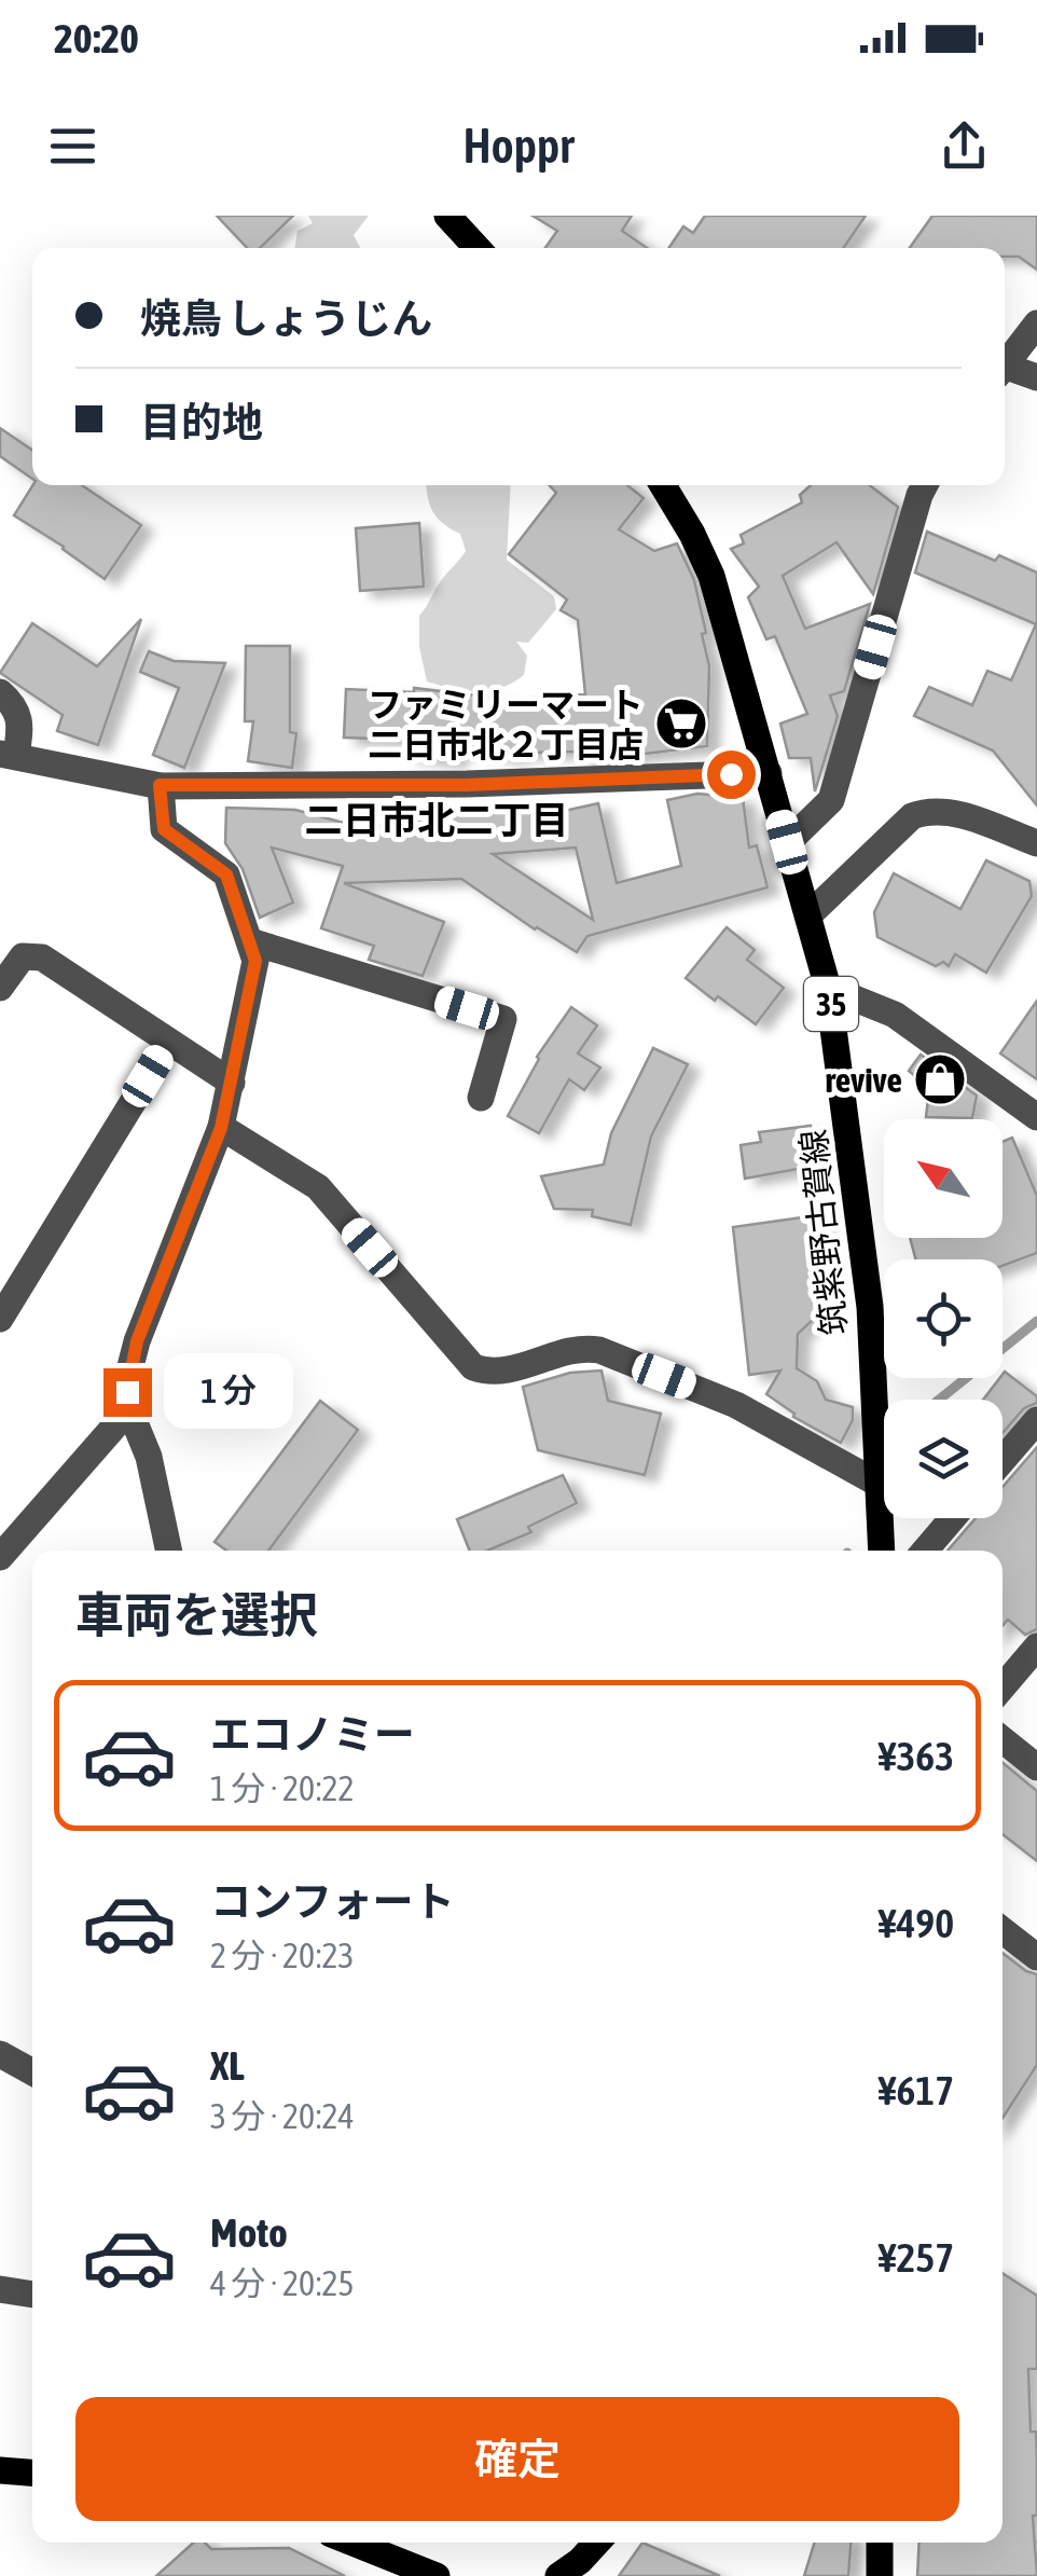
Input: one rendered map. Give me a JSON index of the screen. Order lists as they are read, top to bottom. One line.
{"streets":{"main road":["35","筑紫野古賀線"]},"districts":["二日市北二丁目"],"places":{"supermarket":["ファミリーマート 二日市北２丁目店"],"shop":["revive"]},"north":"top left","page":{"status":"20:20","header":"Hoppr","banner":["焼鳥 しょうじん","目的地"],"bubble":"1 分","heading":"車両を選択","list":[{"name":"エコノミー","note":"1 分 · 20:22","value":"¥363"},{"name":"コンフォート","note":"2 分 · 20:23","value":"¥490"},{"name":"XL","note":"3 分 · 20:24","value":"¥617"},{"name":"Moto","note":"4 分 · 20:25","value":"¥257"}],"buttons":"確定"}}
